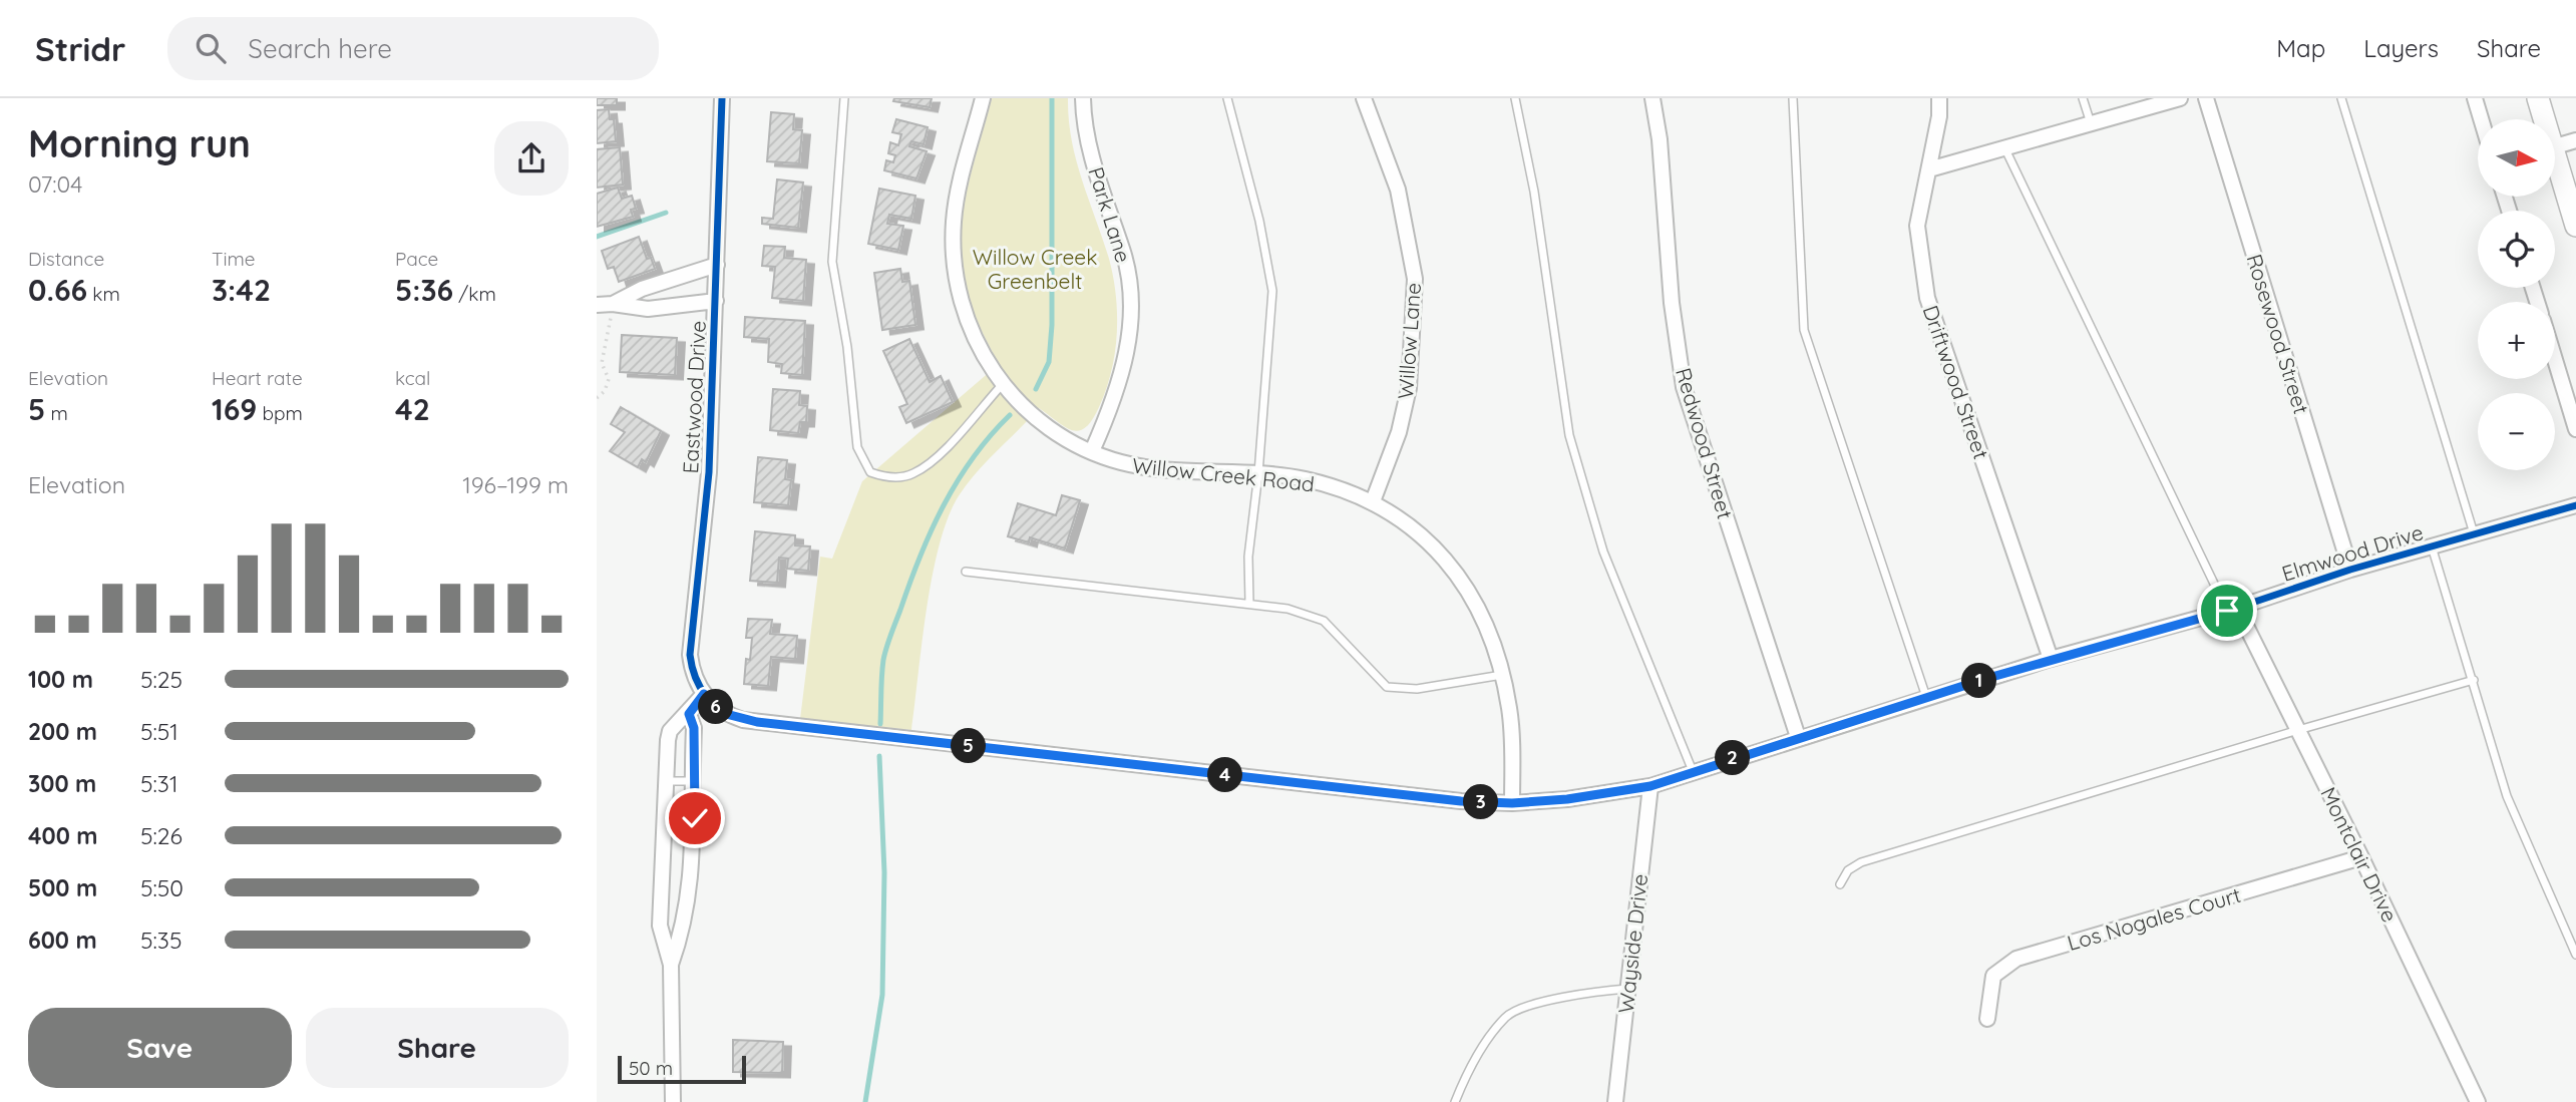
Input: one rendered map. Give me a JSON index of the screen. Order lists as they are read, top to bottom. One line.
{"streets":{"street":["Park Lane","Rosewood Street","Willow Lane","Driftwood Street","Eastwood Drive","Redwood Street","Willow Creek Road","Elmwood Drive","Montclair Drive","Los Nogales Court","Wayside Drive"]},"crossings":[["Park Lane","Willow Creek Road"],["Rosewood Street","Elmwood Drive"],["Willow Lane","Willow Creek Road"],["Driftwood Street","Elmwood Drive"],["Eastwood Drive","Elmwood Drive"],["Redwood Street","Elmwood Drive"],["Willow Creek Road","Elmwood Drive"],["Elmwood Drive","Montclair Drive"],["Elmwood Drive","Wayside Drive"],["Montclair Drive","Los Nogales Court"]],"parks":["Willow Creek Greenbelt"],"scale_bar":"50 m","north":"right","page":{"header":"Stridr","search":"Search here","nav":["Map","Layers","Share"],"heading":["Morning run","07:04"],"map_buttons":["+","−"],"stats":[["Distance","0.66 km"],["Time","3:42"],["Pace","5:36 /km"],["Elevation","5 m"],["Heart rate","169 bpm"],["kcal","42"]],"chart":["Elevation","196–199 m"],"list":[{"name":"100 m","note":"5:25"},{"name":"200 m","note":"5:51"},{"name":"300 m","note":"5:31"},{"name":"400 m","note":"5:26"},{"name":"500 m","note":"5:50"},{"name":"600 m","note":"5:35"}],"pins":["1","6","5","2","4","3"],"buttons":["Save","Share"],"scale":"50 m"}}
